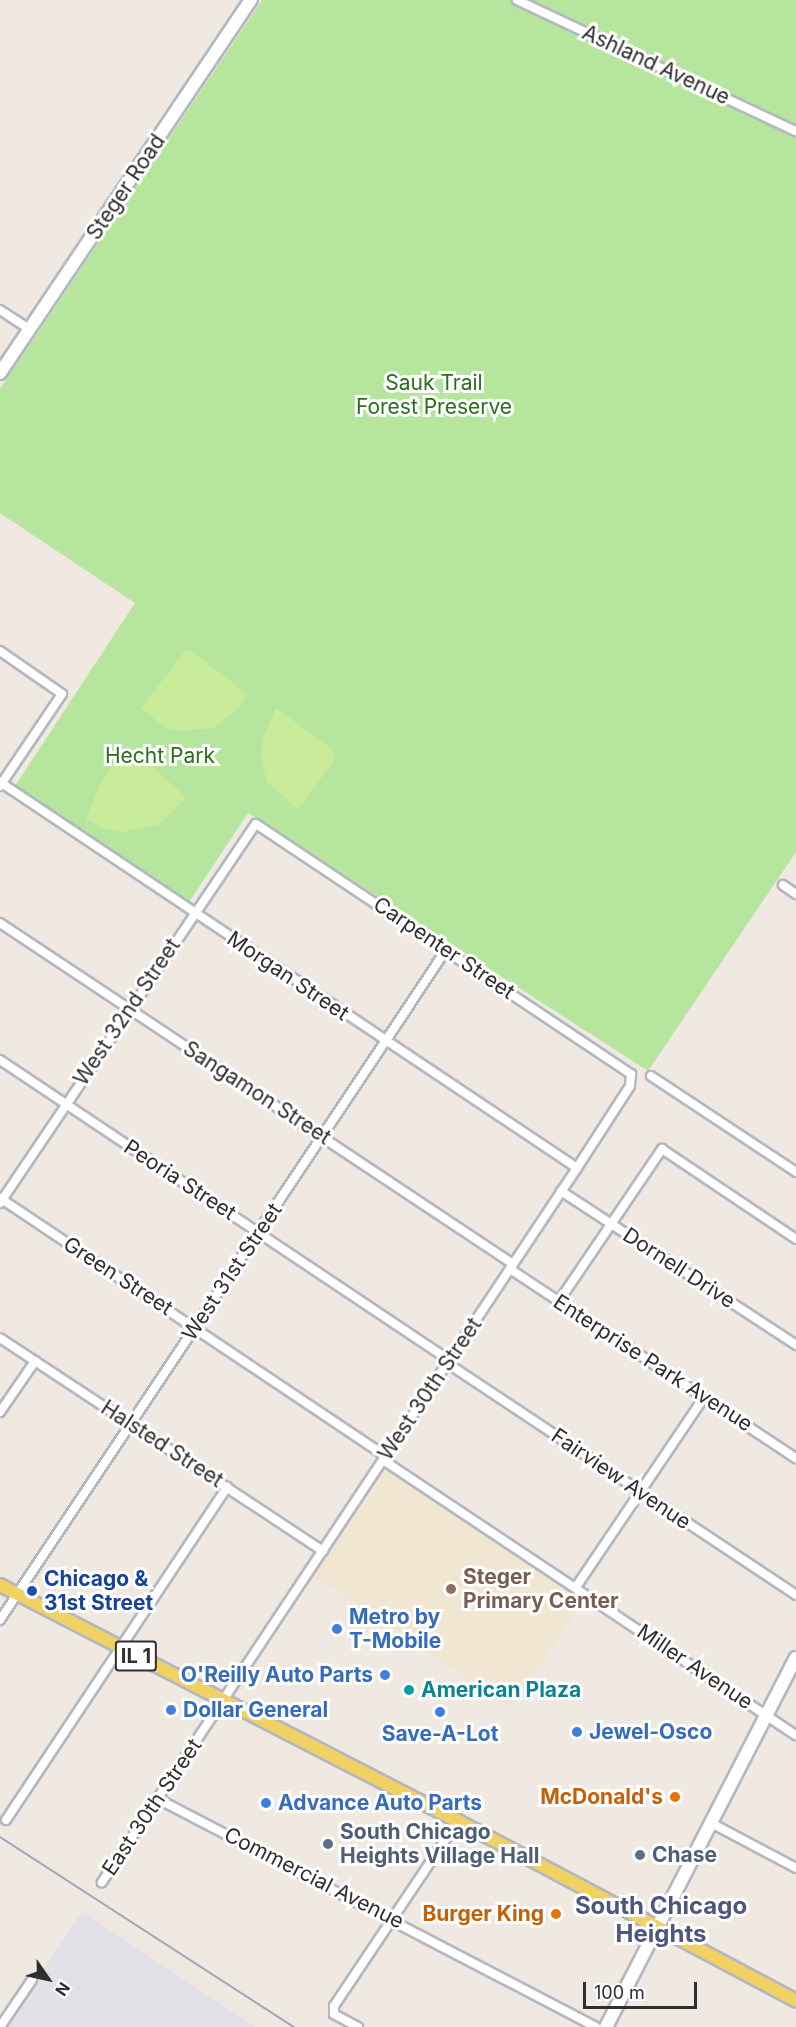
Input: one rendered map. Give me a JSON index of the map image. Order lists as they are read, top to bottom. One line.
{"streets":{"main road":["IL 1"],"street":["Ashland Avenue","Steger Road","Carpenter Street","Morgan Street","West 32nd Street","Sangamon Street","Peoria Street","Dornell Drive","West 31st Street","Green Street","Enterprise Park Avenue","West 30th Street","Halsted Street","Fairview Avenue","Miller Avenue","East 30th Street","Commercial Avenue"]},"crossings":[["Carpenter Street","West 32nd Street"],["Carpenter Street","West 31st Street"],["Carpenter Street","West 30th Street"],["Morgan Street","West 32nd Street"],["Morgan Street","West 31st Street"],["Morgan Street","West 30th Street"],["West 32nd Street","Sangamon Street"],["West 32nd Street","Peoria Street"],["West 32nd Street","Green Street"],["Sangamon Street","West 31st Street"],["Sangamon Street","Enterprise Park Avenue"],["Sangamon Street","West 30th Street"],["Peoria Street","West 31st Street"],["Peoria Street","West 30th Street"],["Peoria Street","Fairview Avenue"],["Dornell Drive","West 30th Street"],["West 31st Street","Green Street"],["West 31st Street","Halsted Street"],["West 31st Street","IL 1"],["Green Street","West 30th Street"],["Green Street","Miller Avenue"],["Enterprise Park Avenue","West 30th Street"],["West 30th Street","Halsted Street"],["West 30th Street","Fairview Avenue"],["West 30th Street","IL 1"],["West 30th Street","Miller Avenue"],["West 30th Street","East 30th Street"],["IL 1","East 30th Street"],["East 30th Street","Commercial Avenue"]],"districts":["South Chicago Heights"],"parks":["Sauk Trail Forest Preserve","Hecht Park"],"places":["Steger Primary Center","Chicago & 31st Street","Metro by T-Mobile","O'Reilly Auto Parts","American Plaza","Dollar General","Save-A-Lot","Jewel-Osco","McDonald's","Advance Auto Parts","South Chicago Heights Village Hall","Chase","Burger King"],"scale_bar":"100 m","north":"bottom right"}
